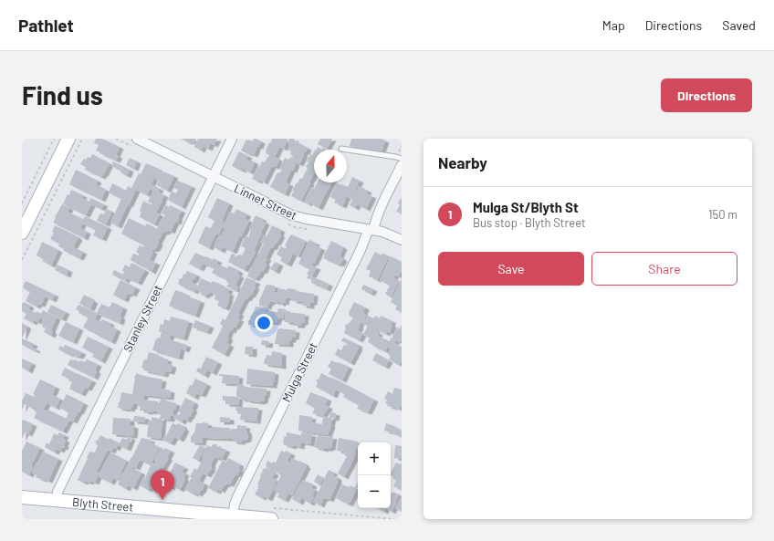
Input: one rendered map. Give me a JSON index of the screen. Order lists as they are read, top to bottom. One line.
{"streets":{"street":["Linnet Street","Stanley Street","Mulga Street","Blyth Street"]},"crossings":[["Linnet Street","Stanley Street"],["Linnet Street","Mulga Street"],["Stanley Street","Blyth Street"],["Mulga Street","Blyth Street"]],"north":"top","page":{"header":"Pathlet","nav":["Map","Directions","Saved"],"buttons":["Directions",["Save","Share"]],"title":"Find us","heading":"Nearby","list":[{"mark":"1","name":"Mulga St/Blyth St","note":"Bus stop · Blyth Street","value":"150 m"}],"map_buttons":["+","−"],"pins":"1"}}
